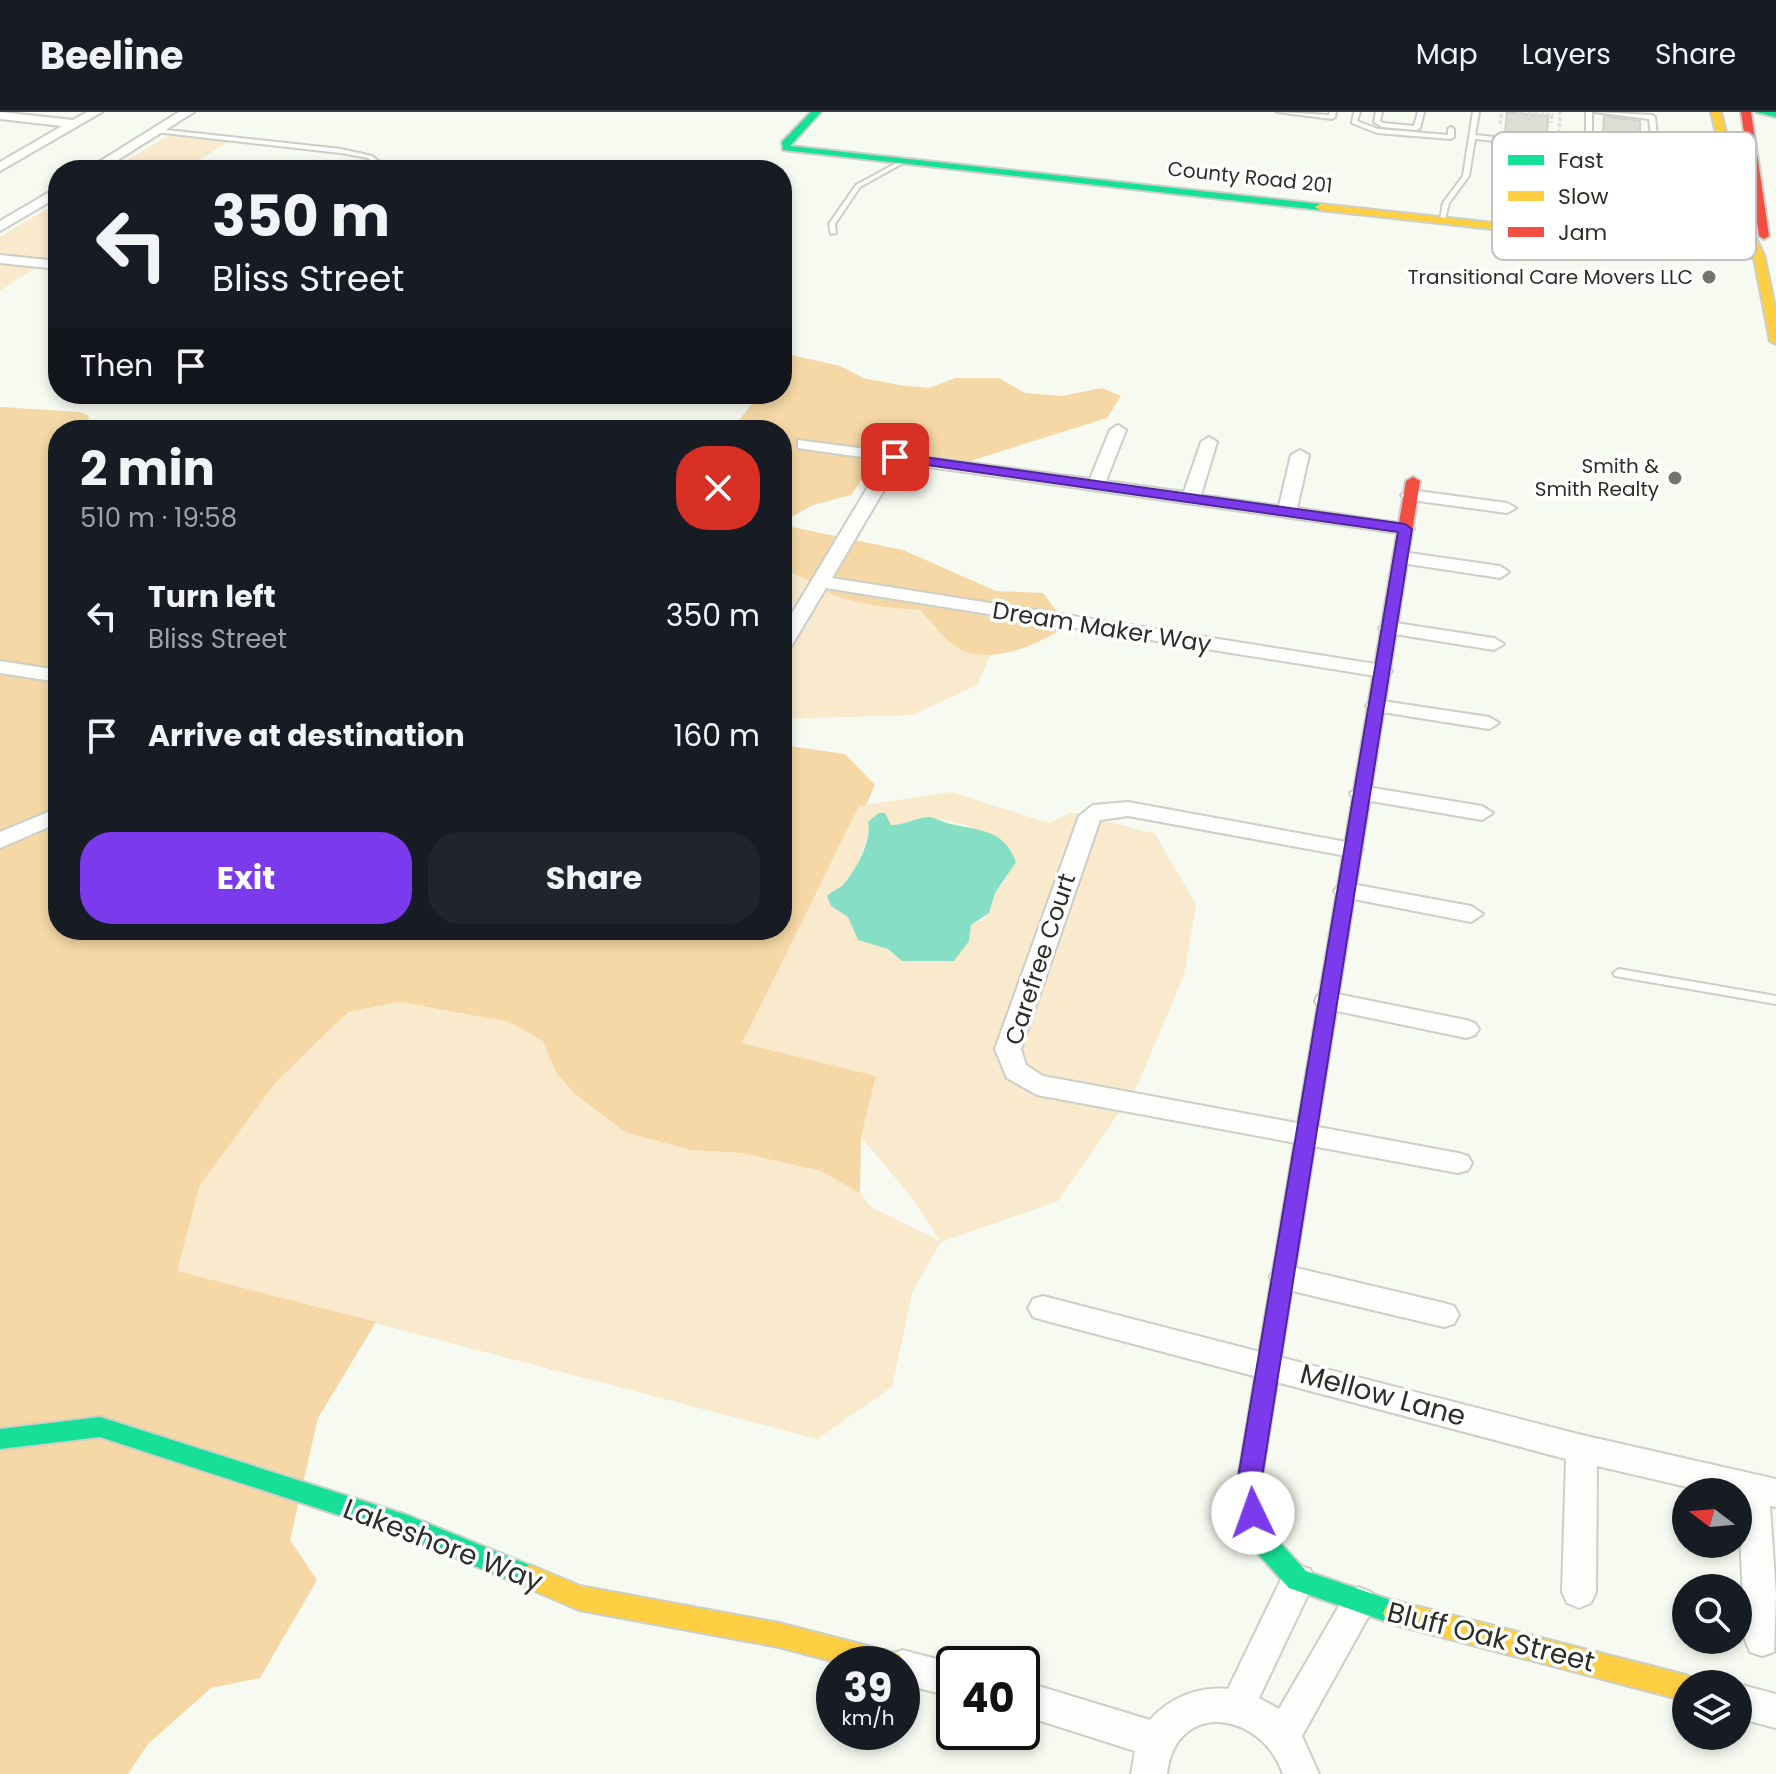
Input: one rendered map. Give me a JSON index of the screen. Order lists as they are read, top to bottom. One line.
{"streets":{"street":["County Road 201","Dream Maker Way","Carefree Court","Mellow Lane","Lakeshore Way","Bluff Oak Street"]},"places":["Transitional Care Movers LLC","Smith & Smith Realty"],"legend":["Fast","Slow","Jam"],"north":"left","page":{"header":"Beeline","nav":["Map","Layers","Share"],"turn":["350 m","Bliss Street"],"then":"Then","heading":["2 min","510 m · 19:58"],"list":[{"name":"Turn left","note":"Bliss Street","value":"350 m"},{"name":"Arrive at destination","value":"160 m"}],"buttons":["Exit","Share"],"speed":"39 km/h","limit":"40"}}
